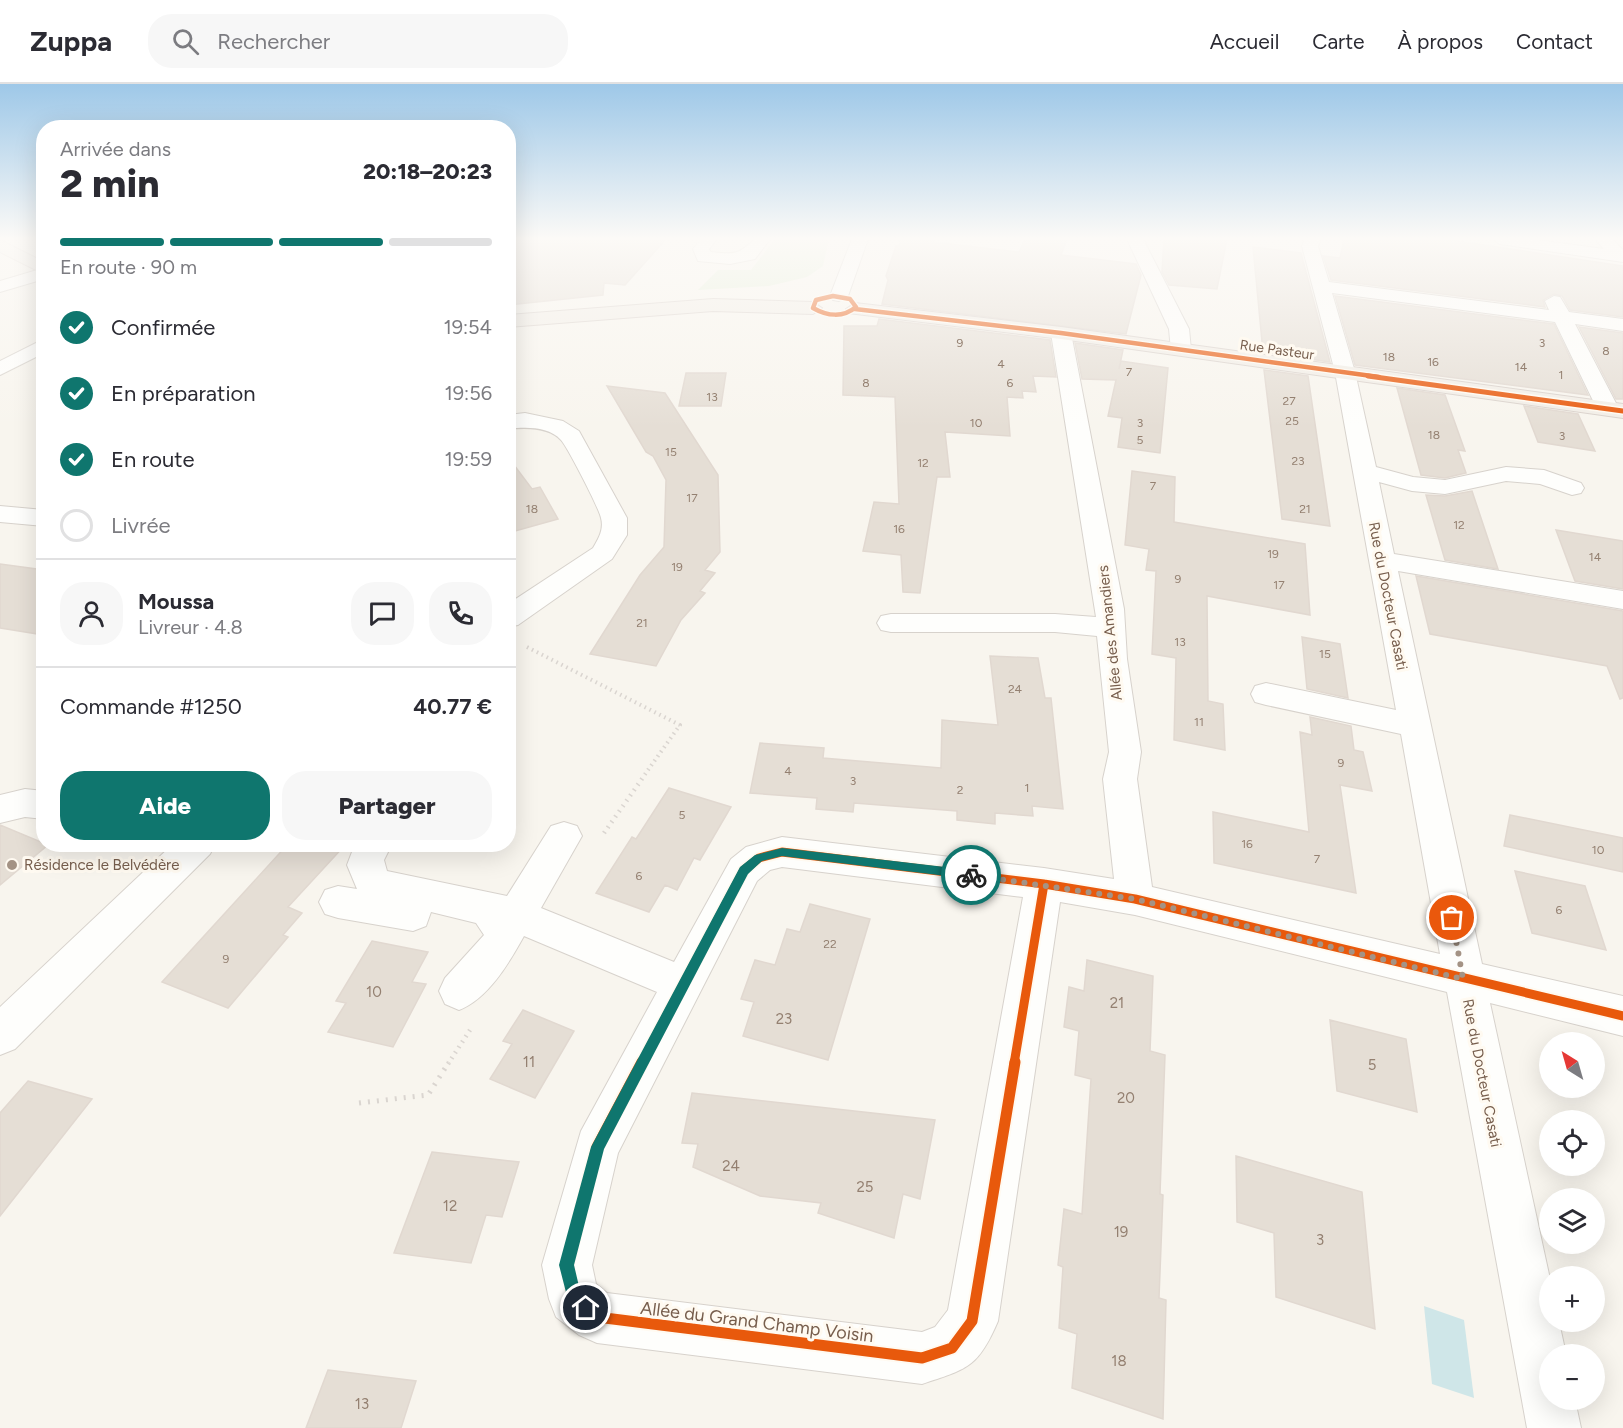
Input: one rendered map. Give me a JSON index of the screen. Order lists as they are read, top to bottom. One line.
{"streets":{"main road":["Rue Pasteur"],"street":["Rue du Docteur Casati","Allée des Amandiers","Allée du Grand Champ Voisin"]},"crossings":[["Rue Pasteur","Rue du Docteur Casati"],["Rue Pasteur","Allée des Amandiers"]],"places":["Résidence le Belvédère"],"house_numbers":["9","3","8","18","16","4","14","7","1","8","6","13","27","25","10","3","18","3","5","15","23","12","7","17","18","21","12","16","19","14","19","9","17","21","13","15","24","11","9","4","3","1","2","5","16","10","7","6","6","22","9","10","21","23","11","5","20","24","25","12","19","3","18","13"],"north":"top left","page":{"header":"Zuppa","search":"Rechercher","nav":["Accueil","Carte","À propos","Contact"],"heading":["2 min","Arrivée dans","20:18–20:23"],"panel":["Moussa","Livreur · 4.8","Commande #1250","40.77 €"],"bar":"En route · 90 m","list":[["Confirmée","19:54"],["En préparation","19:56"],["En route","19:59"],"Livrée"],"buttons":["Aide","Partager"],"map_buttons":["+","−"]}}
